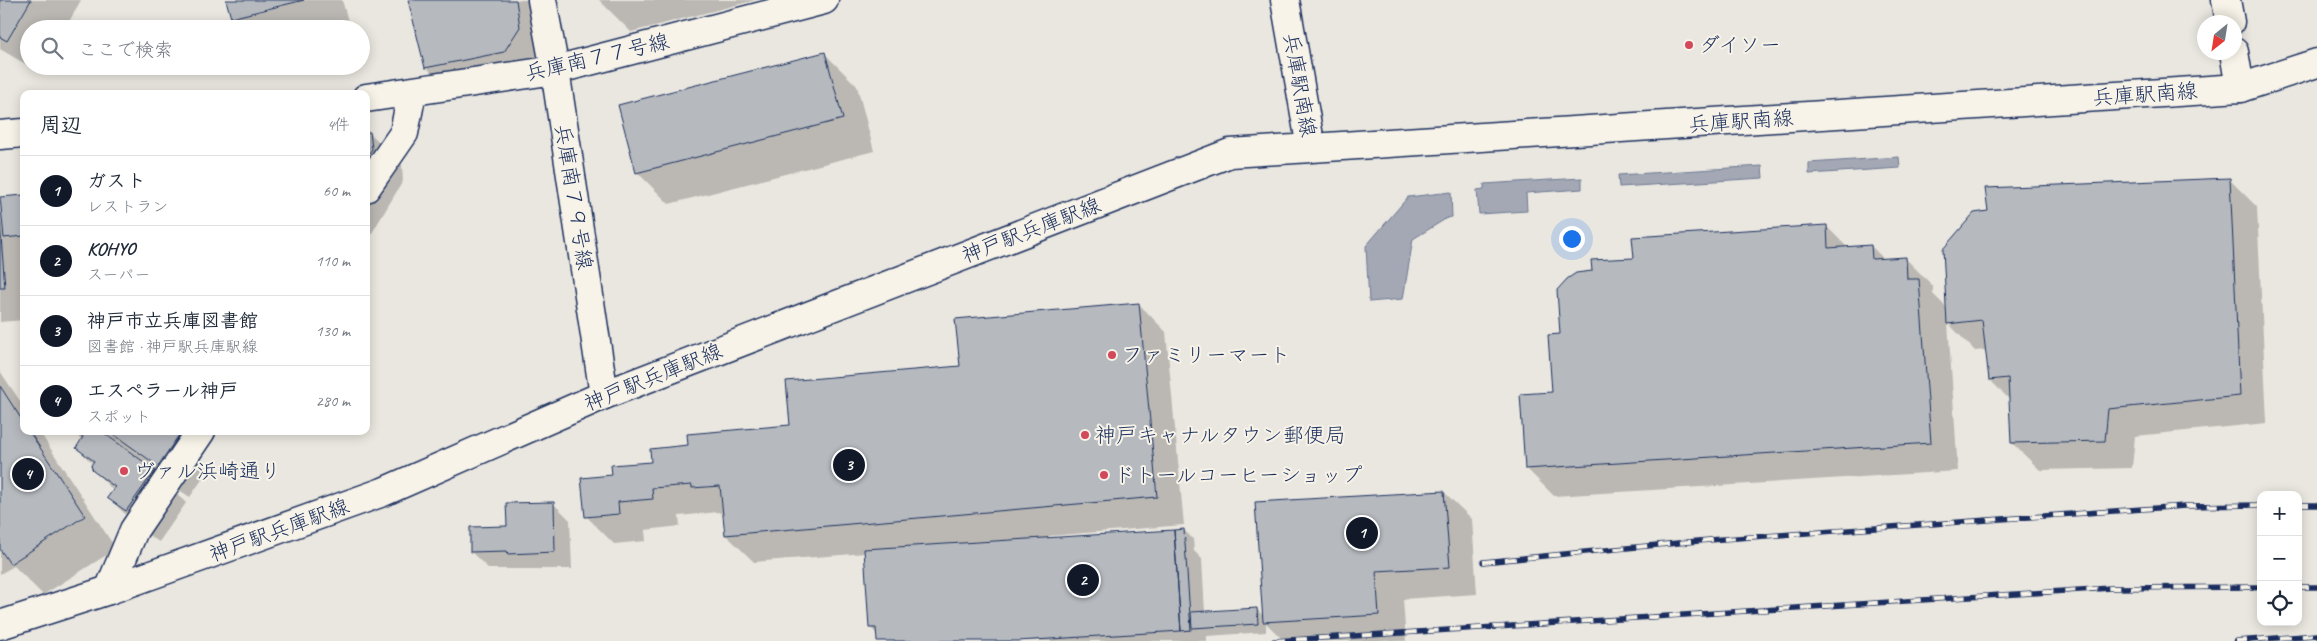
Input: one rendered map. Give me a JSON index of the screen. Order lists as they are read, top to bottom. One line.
{"streets":{"street":["兵庫南７７号線","兵庫駅南線","兵庫南７９号線","神戸駅兵庫駅線"]},"crossings":[["兵庫南７７号線","兵庫南７９号線"],["兵庫駅南線","神戸駅兵庫駅線"],["兵庫南７９号線","神戸駅兵庫駅線"]],"places":["ダイソー","ファミリーマート","神戸キャナルタウン郵便局","ヴァル浜崎通り","ドトールコーヒーショップ"],"north":"bottom left","page":{"search":"ここで検索","heading":["周辺","4件"],"list":[{"mark":"1","name":"ガスト","note":"レストラン","value":"60 m"},{"mark":"2","name":"KOHYO","note":"スーパー","value":"110 m"},{"mark":"3","name":"神戸市立兵庫図書館","note":"図書館 · 神戸駅兵庫駅線","value":"130 m"},{"mark":"4","name":"エスペラール神戸","note":"スポット","value":"280 m"}],"pins":["3","4","1","2"],"map_buttons":["+","−"]}}
